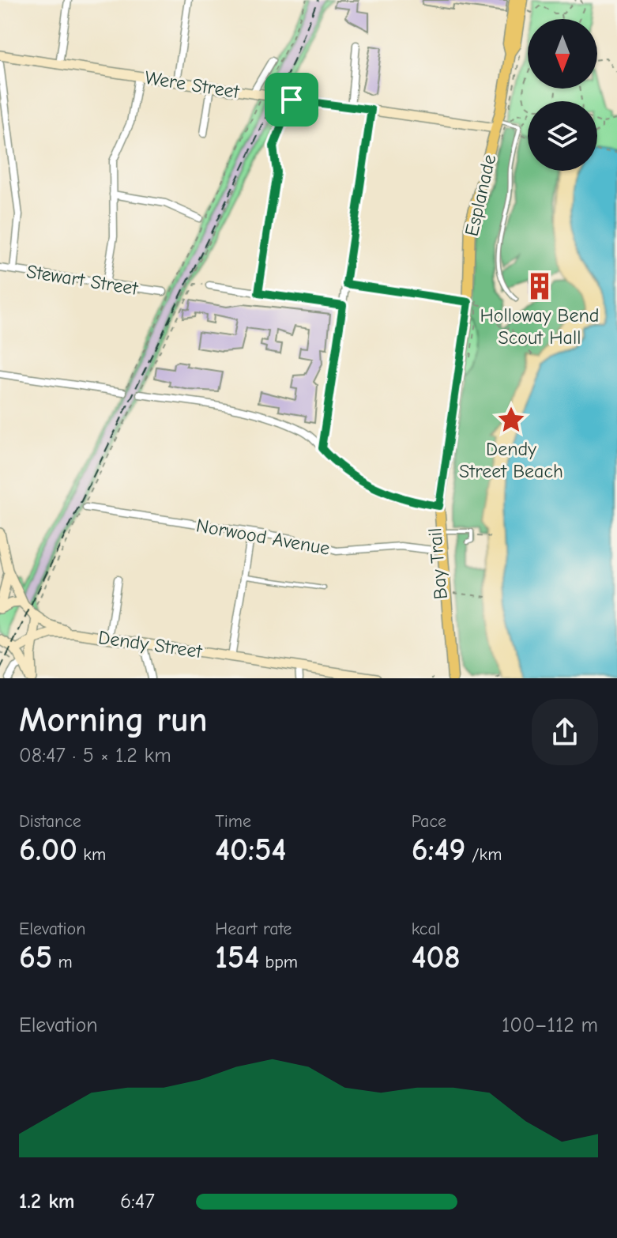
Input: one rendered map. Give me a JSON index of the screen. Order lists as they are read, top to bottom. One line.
{"streets":{"main road":["Esplanade"],"street":["Were Street","Stewart Street","Norwood Avenue","Dendy Street"]},"crossings":[["Were Street","Esplanade"],["Esplanade","Norwood Avenue"]],"places":{"building":["Holloway Bend Scout Hall"],"place":["Dendy Street Beach"]},"north":"bottom","page":{"heading":["Morning run","08:47 · 5 × 1.2 km"],"stats":[["Distance","6.00 km"],["Time","40:54"],["Pace","6:49 /km"],["Elevation","65 m"],["Heart rate","154 bpm"],["kcal","408"]],"chart":["Elevation","100–112 m"],"list":[{"name":"1.2 km","note":"6:47"}]}}
